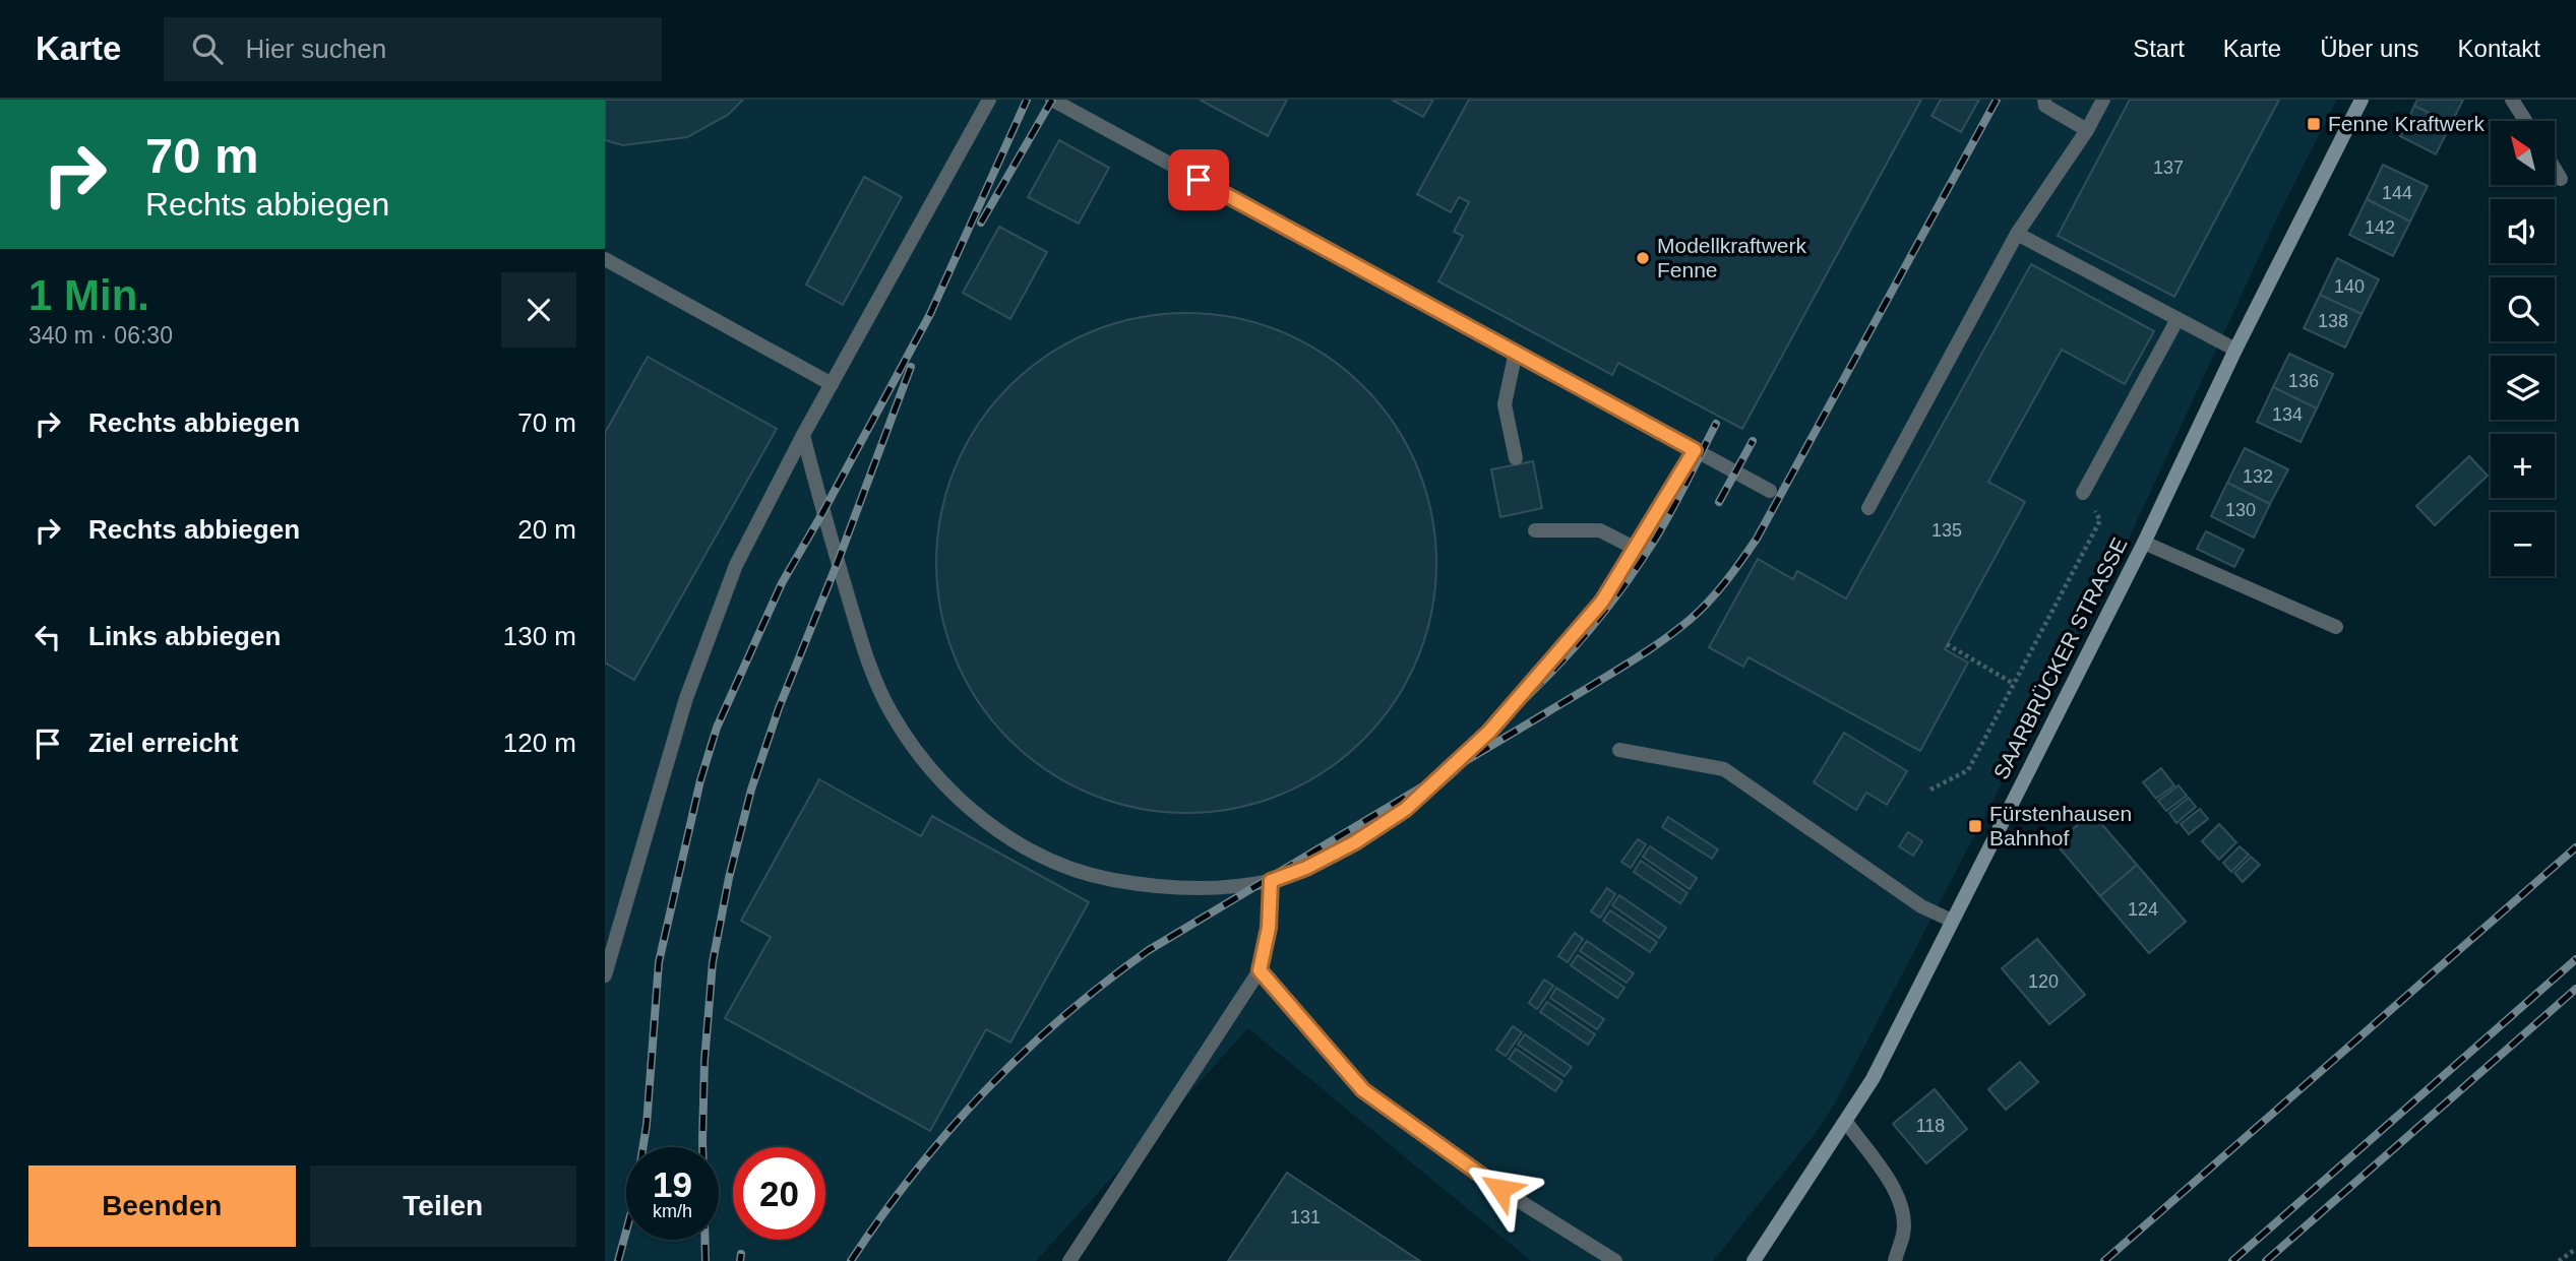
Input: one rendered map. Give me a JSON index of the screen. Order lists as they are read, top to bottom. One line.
{"streets":{"street":["SAARBRÜCKER STRASSE"]},"places":{"transit":["Fenne Kraftwerk","Fürstenhausen Bahnhof"],"other":["Modellkraftwerk Fenne"]},"house_numbers":["137","144","142","140","138","136","134","132","130","135","124","120","118","131"],"north":"top left","page":{"header":"Karte","search":"Hier suchen","nav":["Start","Karte","Über uns","Kontakt"],"turn":["70 m","Rechts abbiegen"],"map_buttons":["+","−"],"heading":["1 Min.","340 m · 06:30"],"list":[{"name":"Rechts abbiegen","value":"70 m"},{"name":"Rechts abbiegen","value":"20 m"},{"name":"Links abbiegen","value":"130 m"},{"name":"Ziel erreicht","value":"120 m"}],"speed":"19 km/h","limit":"20","buttons":["Beenden","Teilen"]}}
